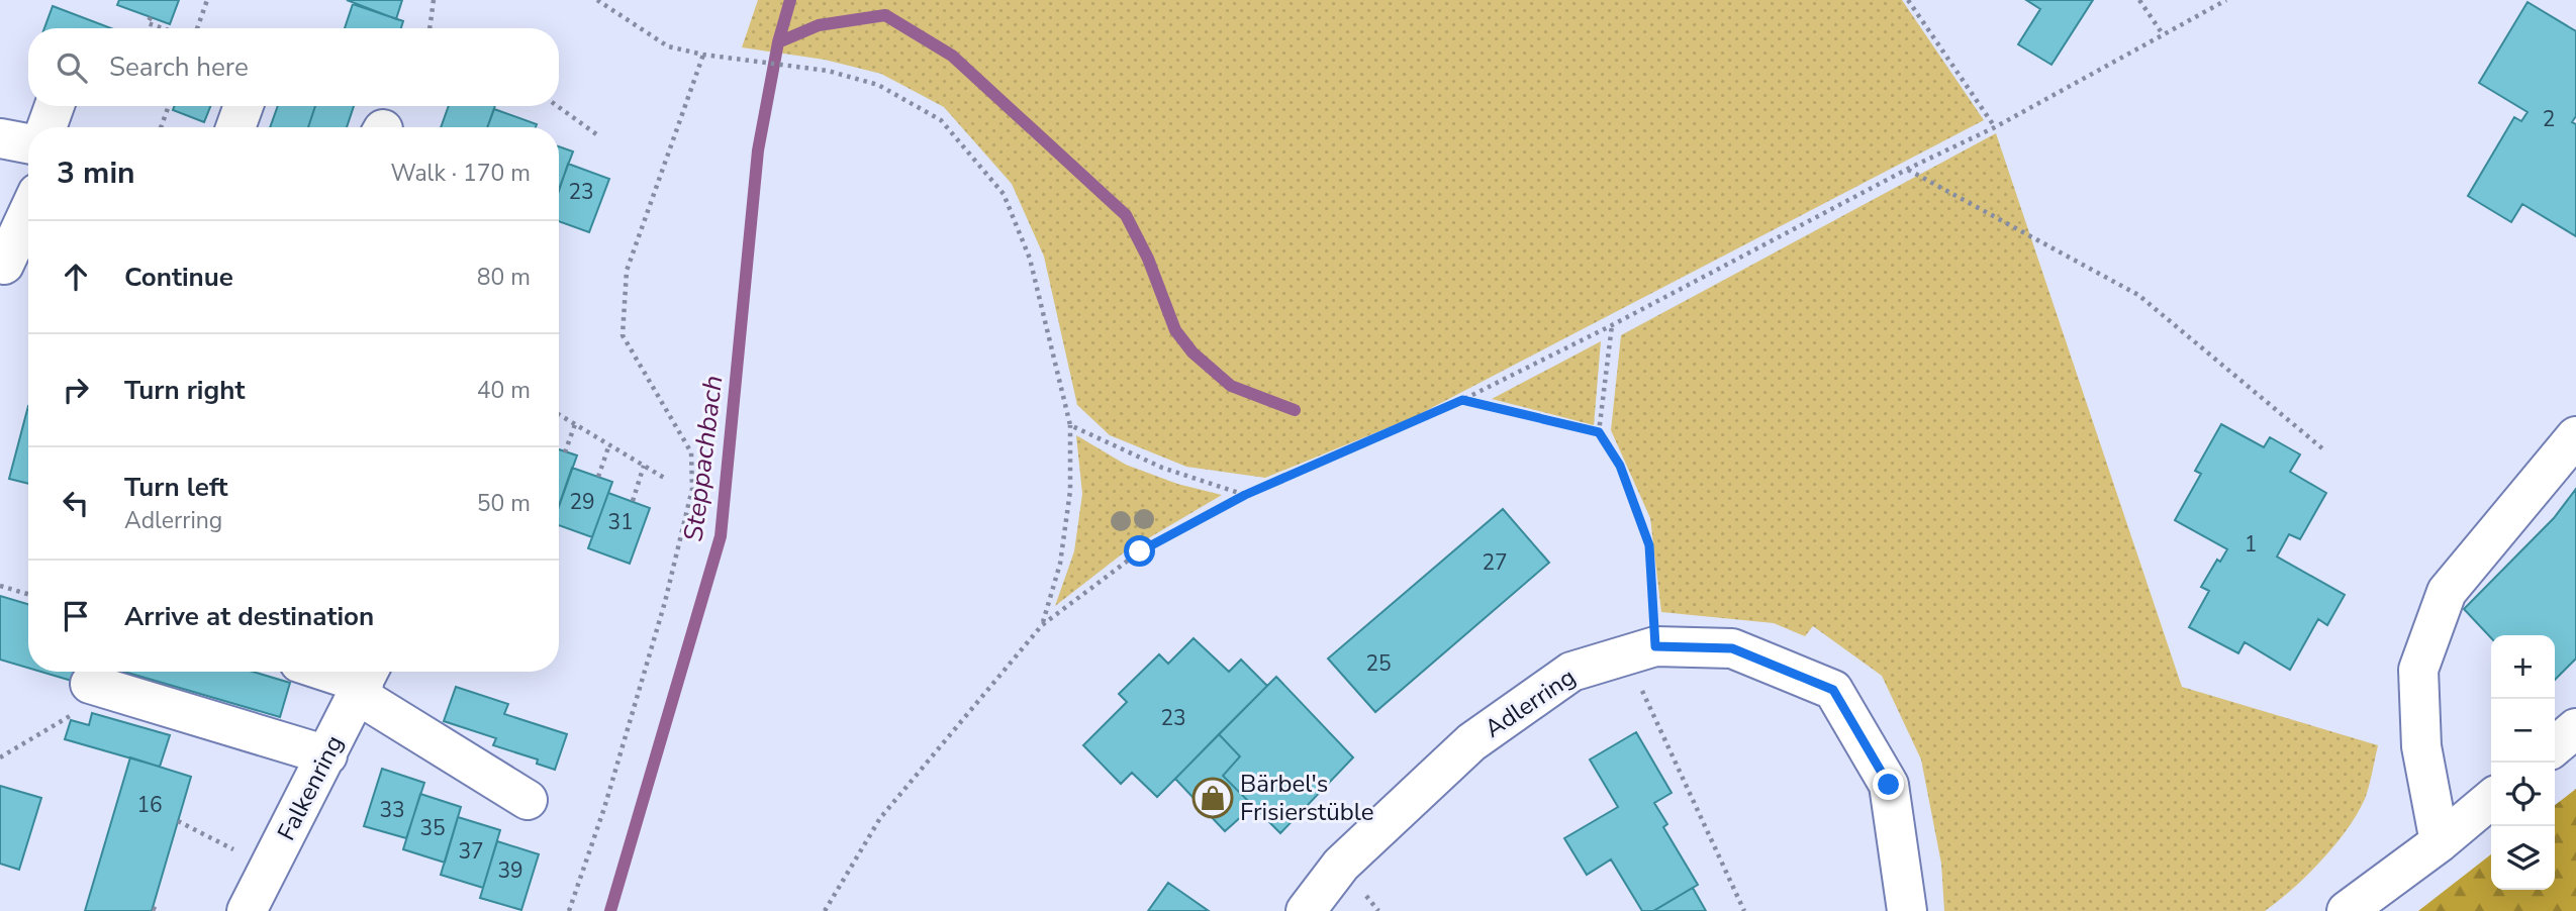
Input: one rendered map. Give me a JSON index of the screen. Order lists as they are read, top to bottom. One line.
{"streets":{"street":["Adlerring","Falkenring"]},"water":["Steppachbach"],"places":{"shop":["Bärbel's Frisierstüble"]},"house_numbers":["2","23","29","31","1","27","25","23","16","33","35","37","39"],"page":{"search":"Search here","heading":["3 min","Walk · 170 m"],"list":[["Continue","80 m"],["Turn right","40 m"],["Turn left","Adlerring","50 m"],"Arrive at destination"],"map_buttons":["+","−"]}}
